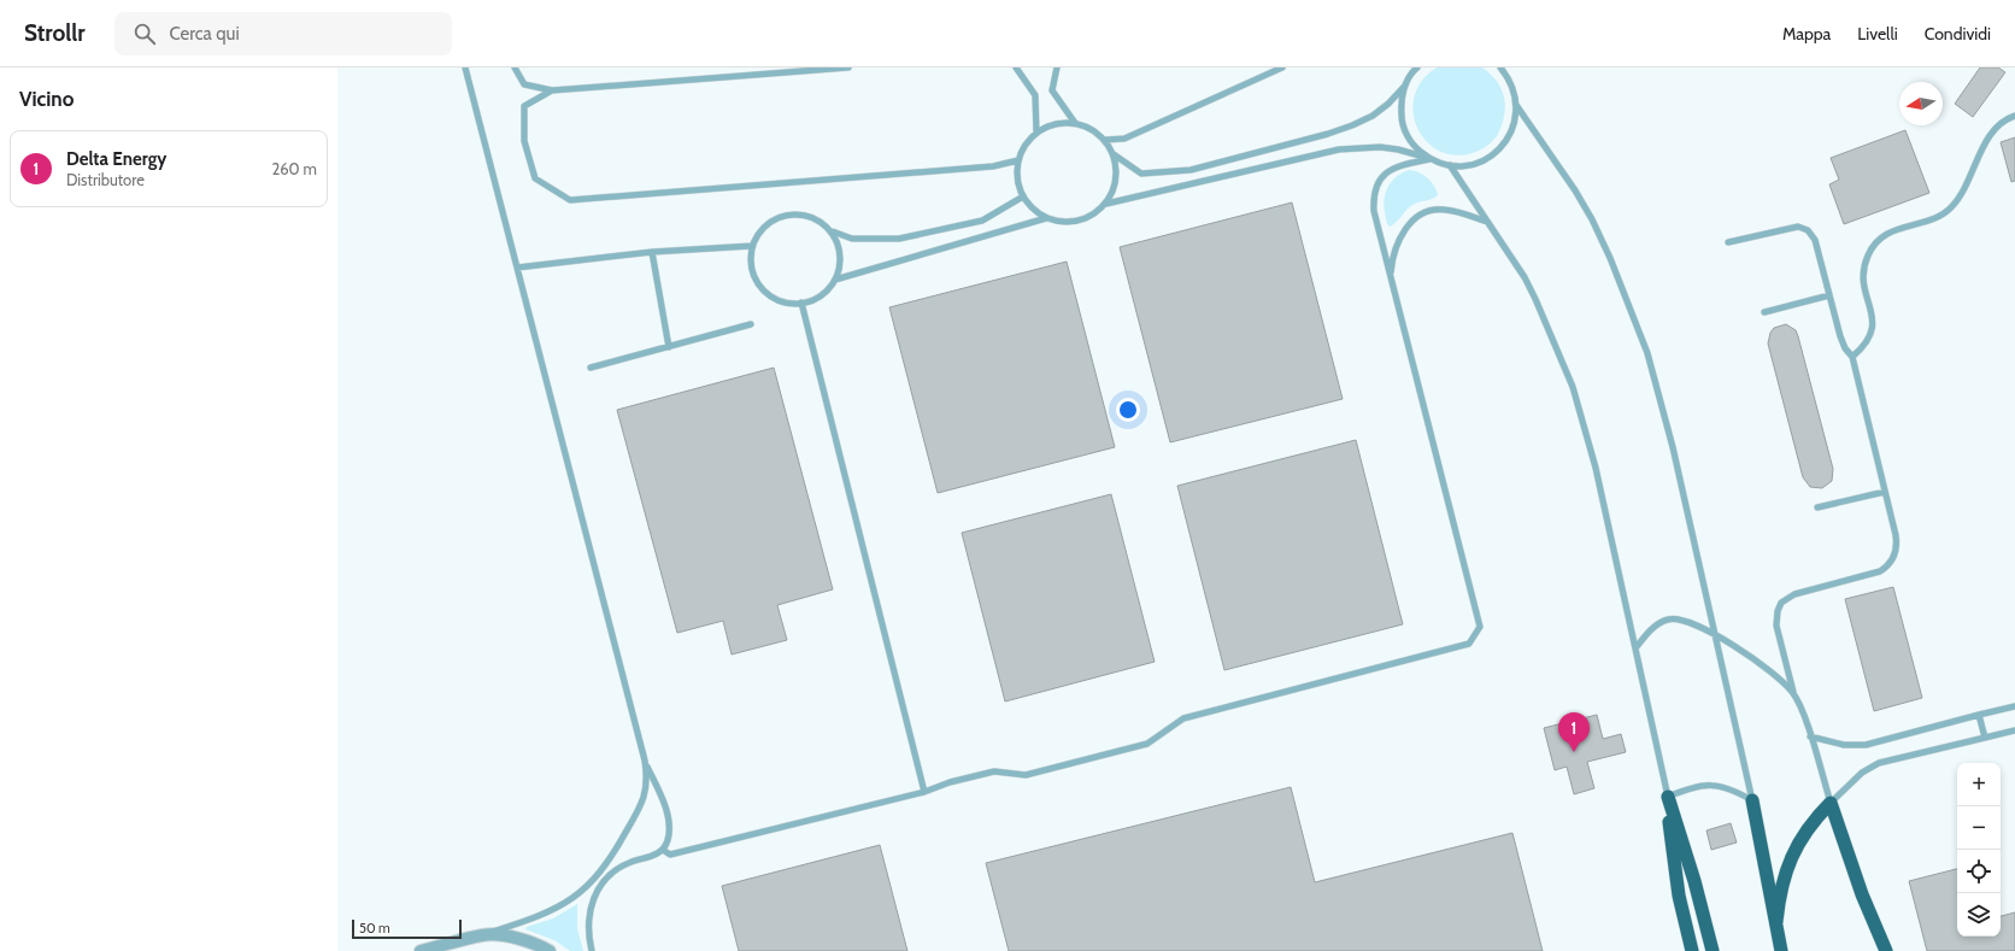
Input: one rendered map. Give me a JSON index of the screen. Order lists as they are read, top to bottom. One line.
{"scale_bar":"50 m","north":"left","page":{"header":"Strollr","search":"Cerca qui","nav":["Mappa","Livelli","Condividi"],"heading":"Vicino","list":[{"mark":"1","name":"Delta Energy","note":"Distributore","value":"260 m"}],"pins":"1","map_buttons":["+","−"],"scale":"50 m"}}
